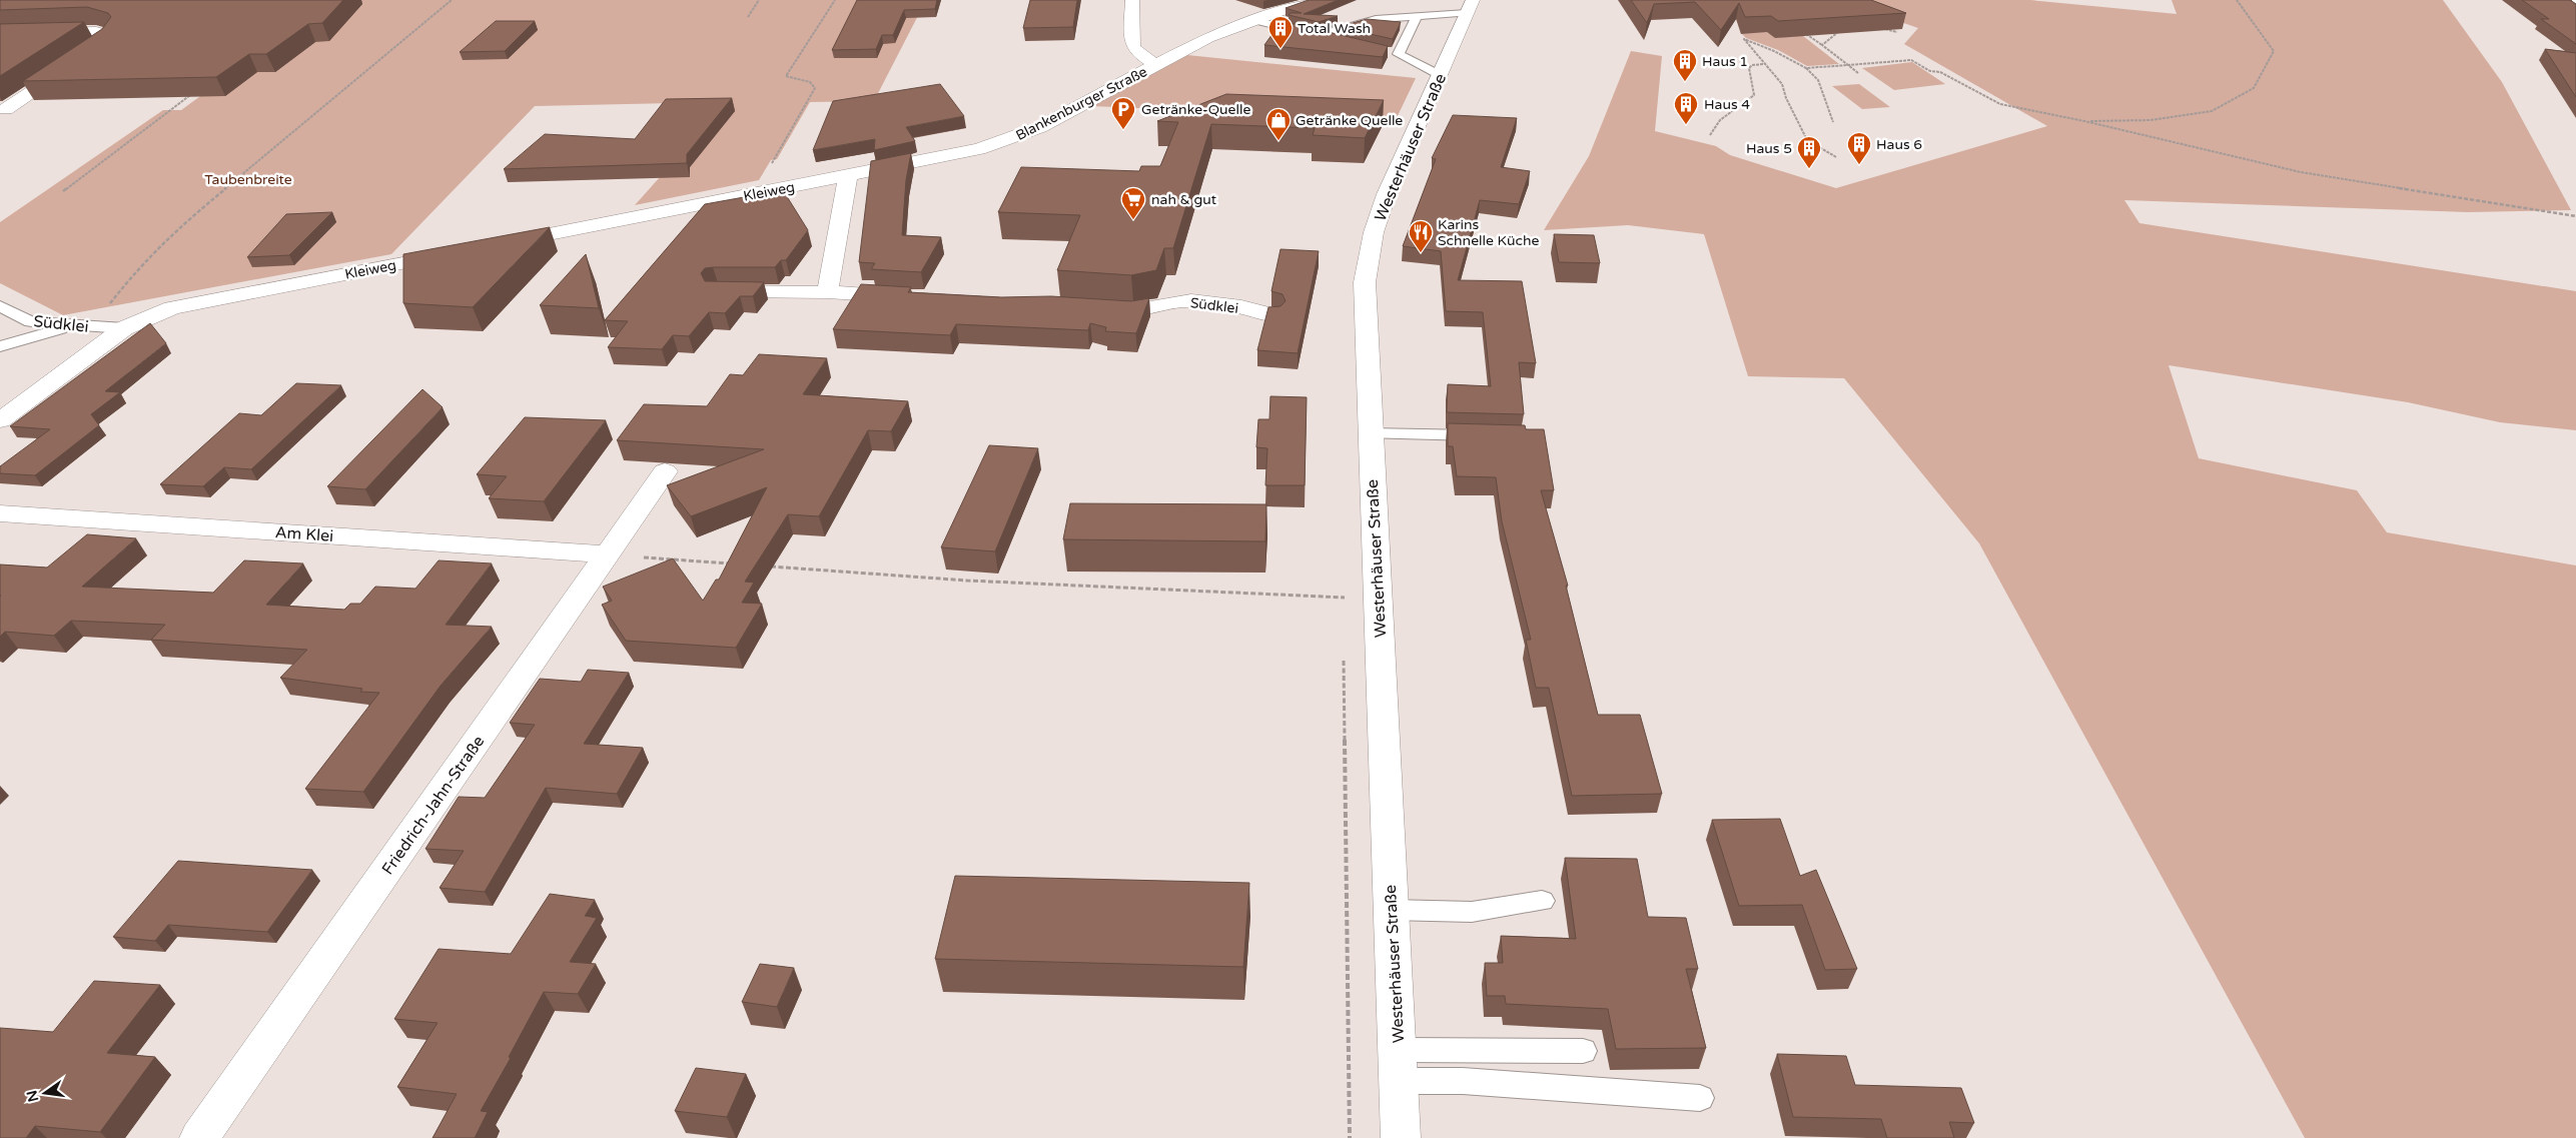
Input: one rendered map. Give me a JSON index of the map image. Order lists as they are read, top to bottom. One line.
{"streets":{"street":["Blankenburger Straße","Westerhäuser Straße","Kleiweg","Südklei","Am Klei","Friedrich-Jahn-Straße"]},"crossings":[["Blankenburger Straße","Kleiweg"],["Kleiweg","Südklei"],["Am Klei","Friedrich-Jahn-Straße"]],"parks":["Taubenbreite"],"places":{"building":["Total Wash","Haus 1","Haus 4","Haus 6","Haus 5"],"parking":["Getränke-Quelle"],"shop":["Getränke Quelle"],"supermarket":["nah & gut"],"restaurant":["Karins Schnelle Küche"]},"north":"left"}
